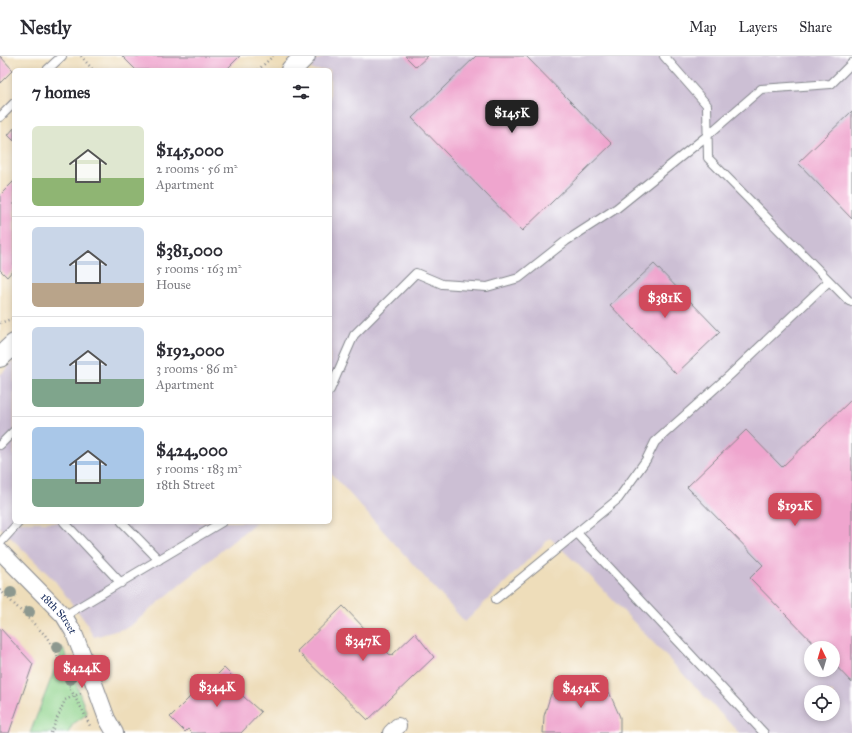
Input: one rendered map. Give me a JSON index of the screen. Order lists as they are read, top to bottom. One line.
{"streets":{"street":["18th Street"]},"north":"top","page":{"header":"Nestly","nav":["Map","Layers","Share"],"heading":"7 homes","price":["$145K","$381K","$192K","$347K","$424K","$344K","$454K"],"list":[{"name":"$145,000","note":"2 rooms · 56 m² · Apartment"},{"name":"$381,000","note":"5 rooms · 163 m² · House"},{"name":"$192,000","note":"3 rooms · 86 m² · Apartment"},{"name":"$424,000","note":"5 rooms · 183 m² · 18th Street"}]}}
